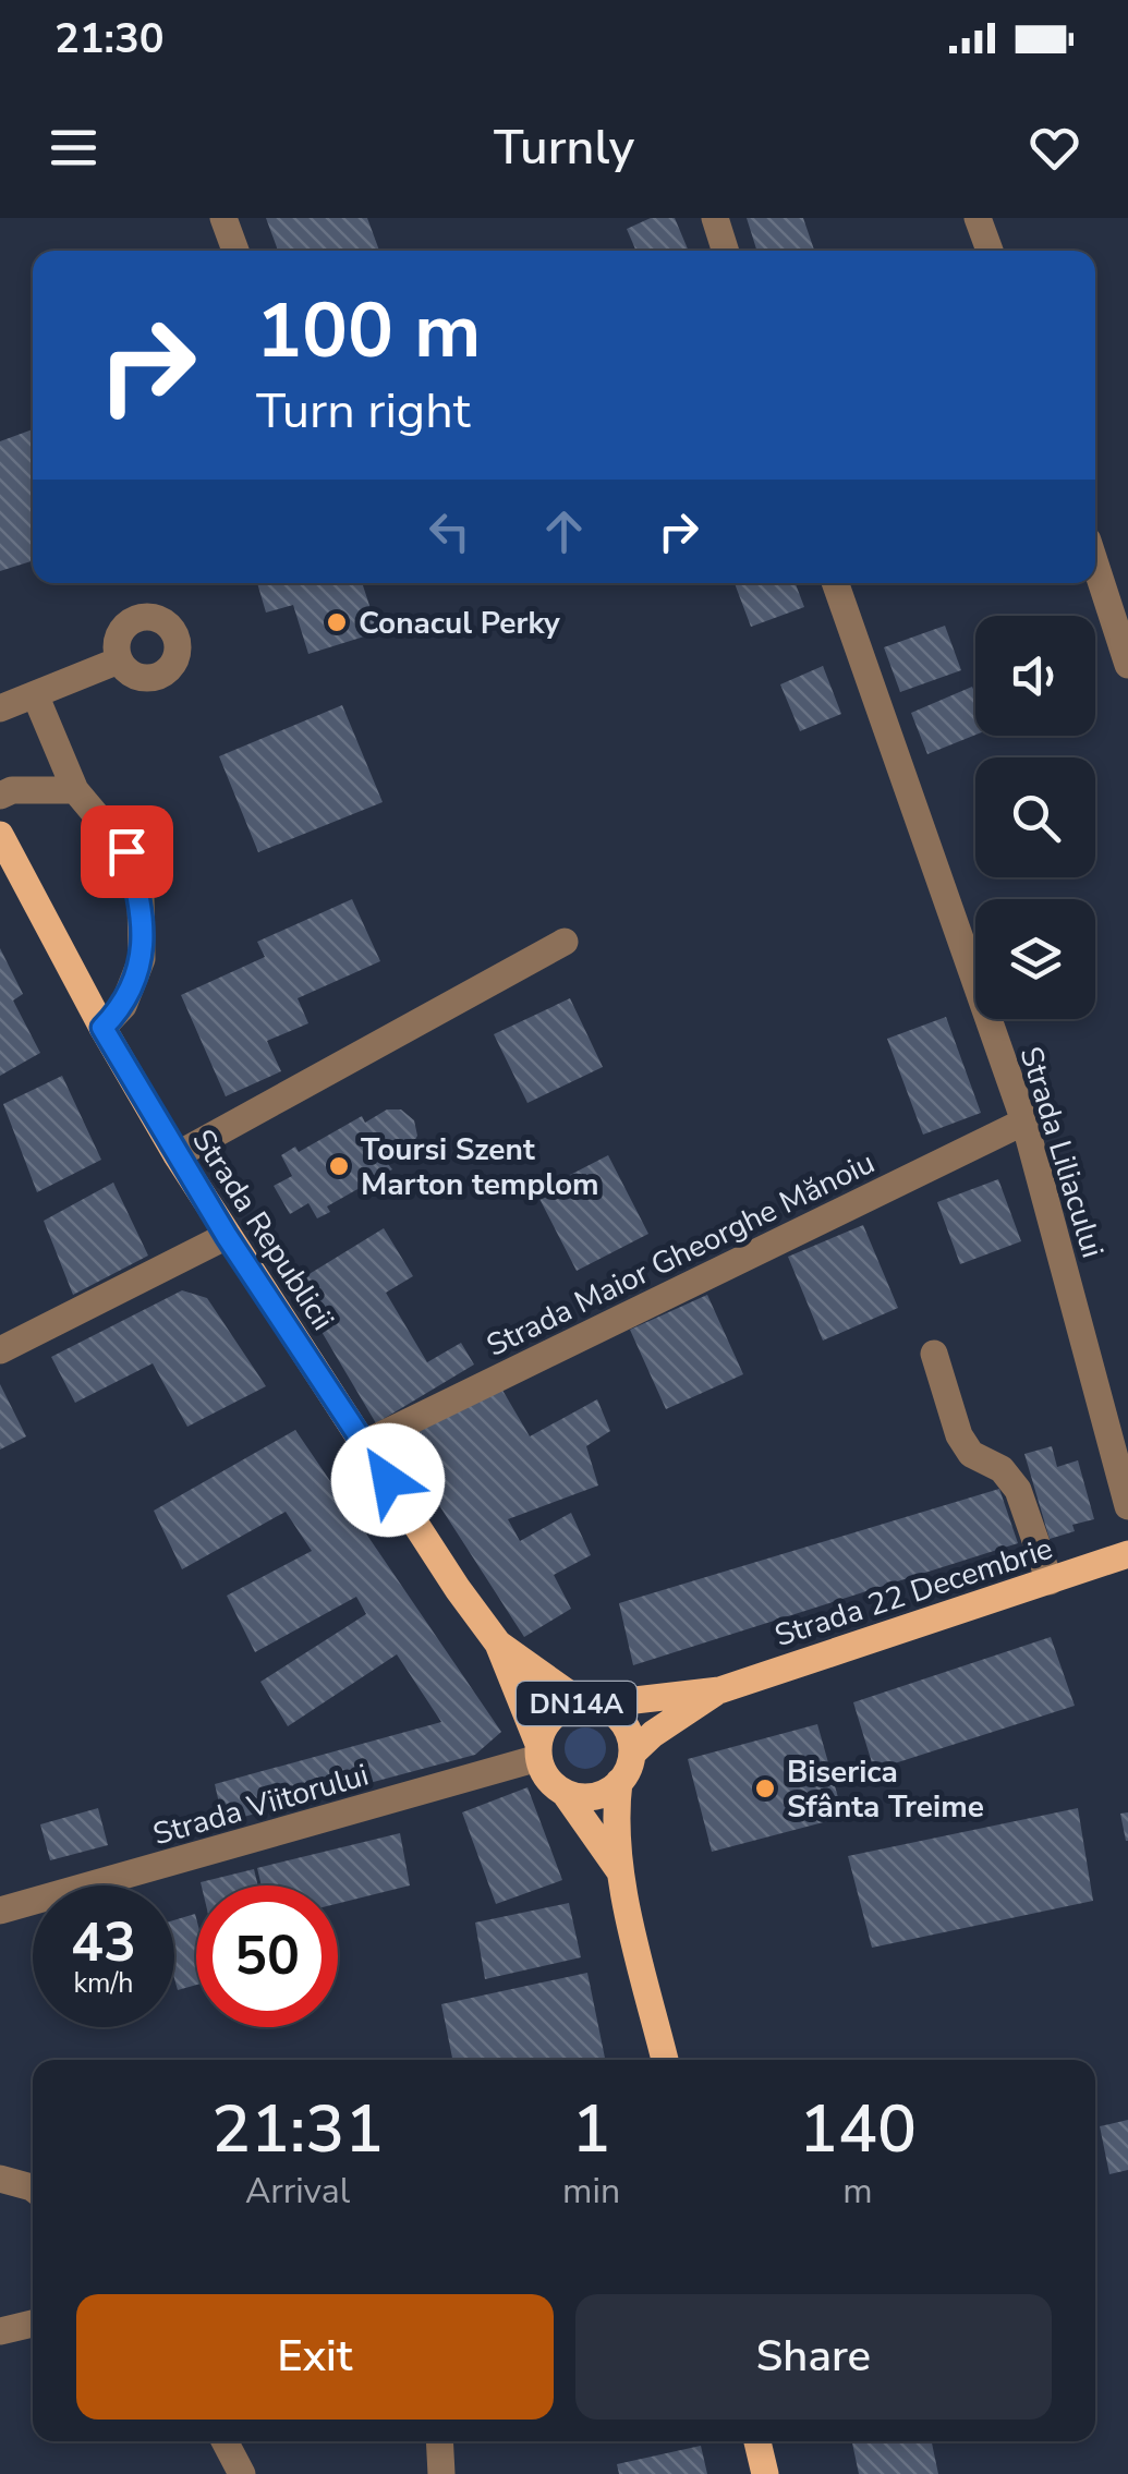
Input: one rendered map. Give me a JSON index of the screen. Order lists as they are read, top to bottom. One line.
{"streets":{"main road":["Strada Republicii","Strada 22 Decembrie","DN14A"],"street":["Strada Liliacului","Strada Maior Gheorghe Mănoiu","Strada Viitorului"]},"crossings":[["Strada Liliacului","Strada Maior Gheorghe Mănoiu"],["Strada Republicii","Strada Maior Gheorghe Mănoiu"],["Strada Republicii","Strada 22 Decembrie"],["Strada Republicii","DN14A"],["Strada Republicii","Strada Viitorului"],["Strada 22 Decembrie","DN14A"],["Strada 22 Decembrie","Strada Viitorului"],["DN14A","Strada Viitorului"]],"places":["Conacul Perky","Toursi Szent Marton templom","Biserica Sfânta Treime"],"page":{"status":"21:30","header":"Turnly","turn":["100 m","Turn right"],"speed":"43 km/h","limit":"50","eta":["21:31","Arrival","1","min","140","m"],"buttons":["Exit","Share"]}}
